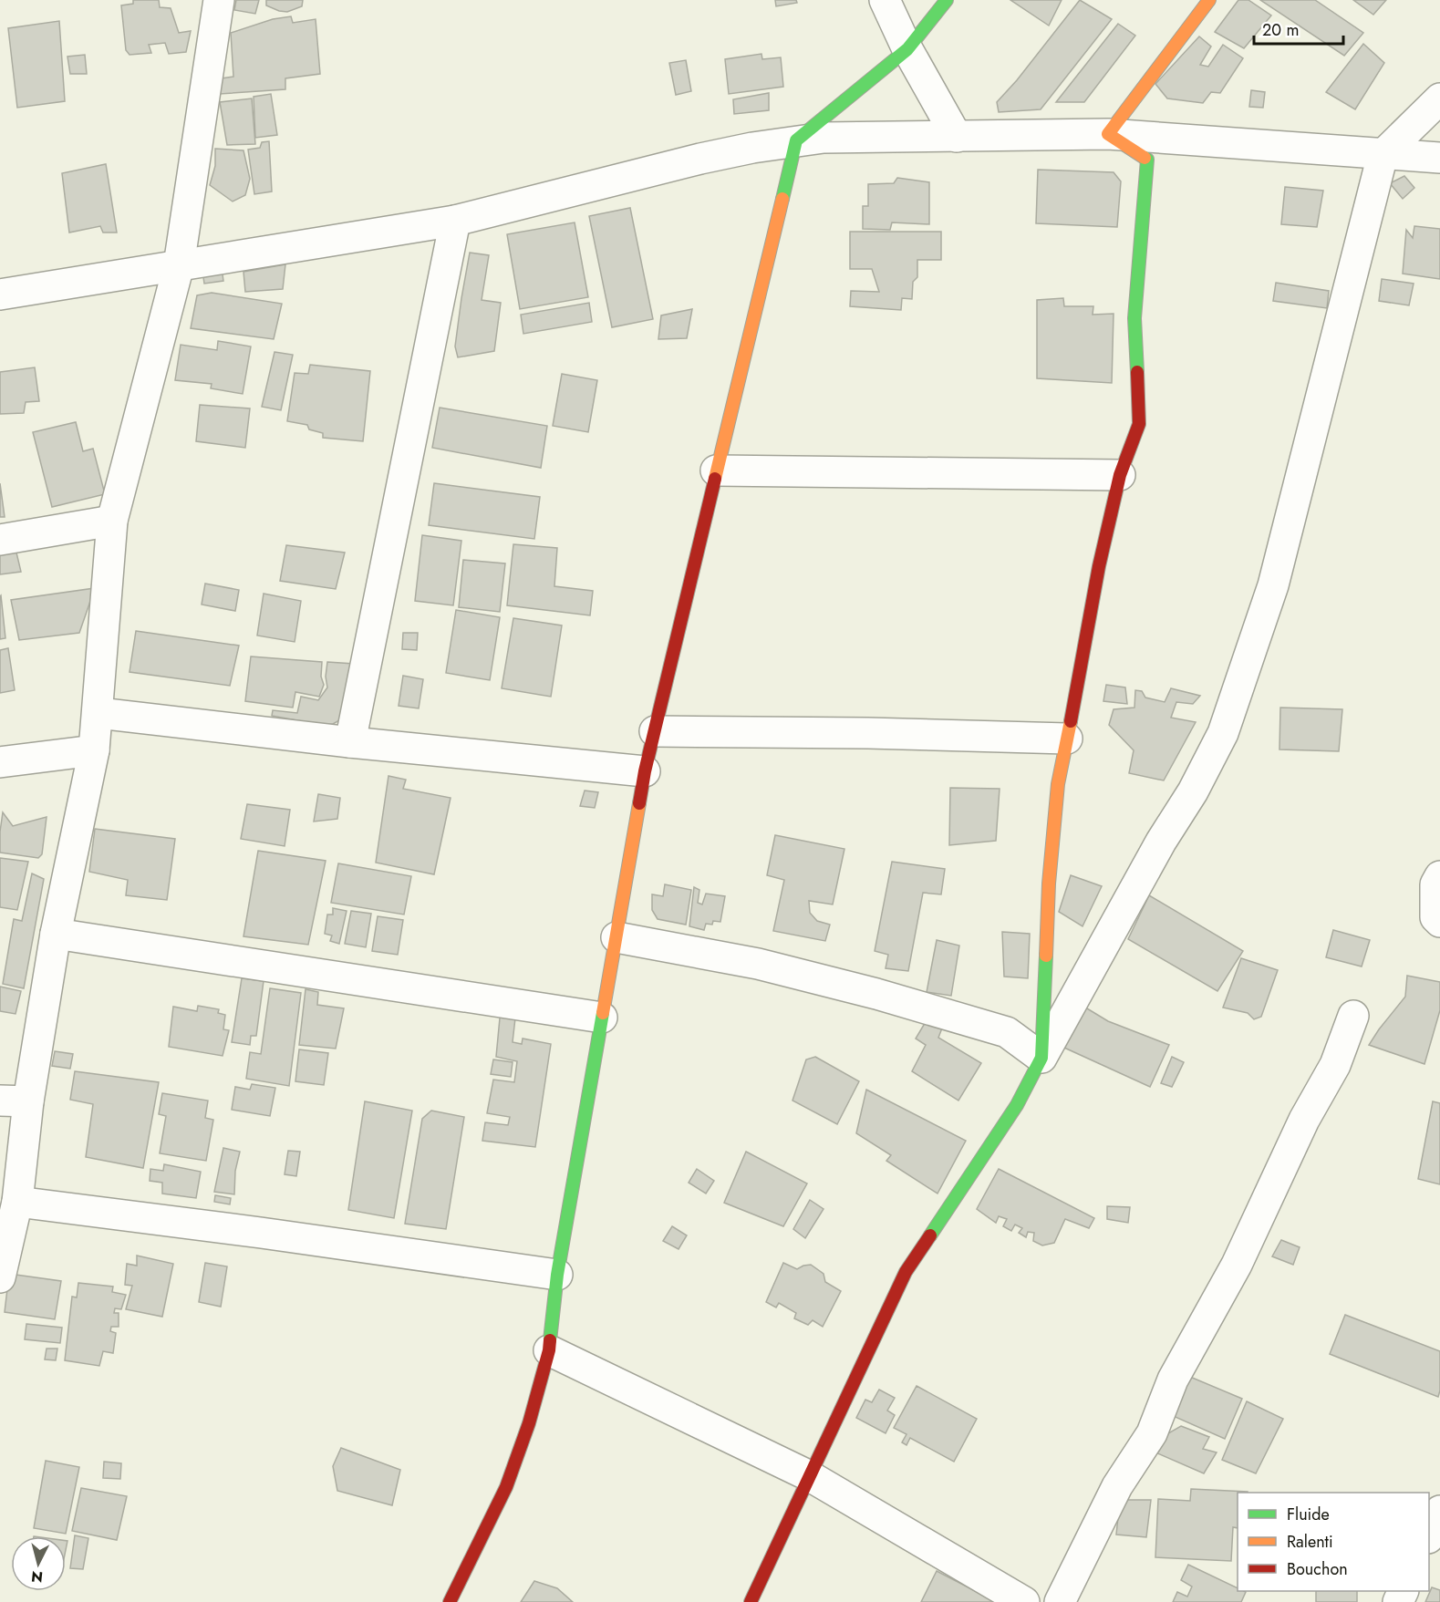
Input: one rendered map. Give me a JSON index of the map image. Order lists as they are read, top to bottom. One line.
{"legend":["Fluide","Ralenti","Bouchon"],"scale_bar":"20 m","north":"bottom"}
